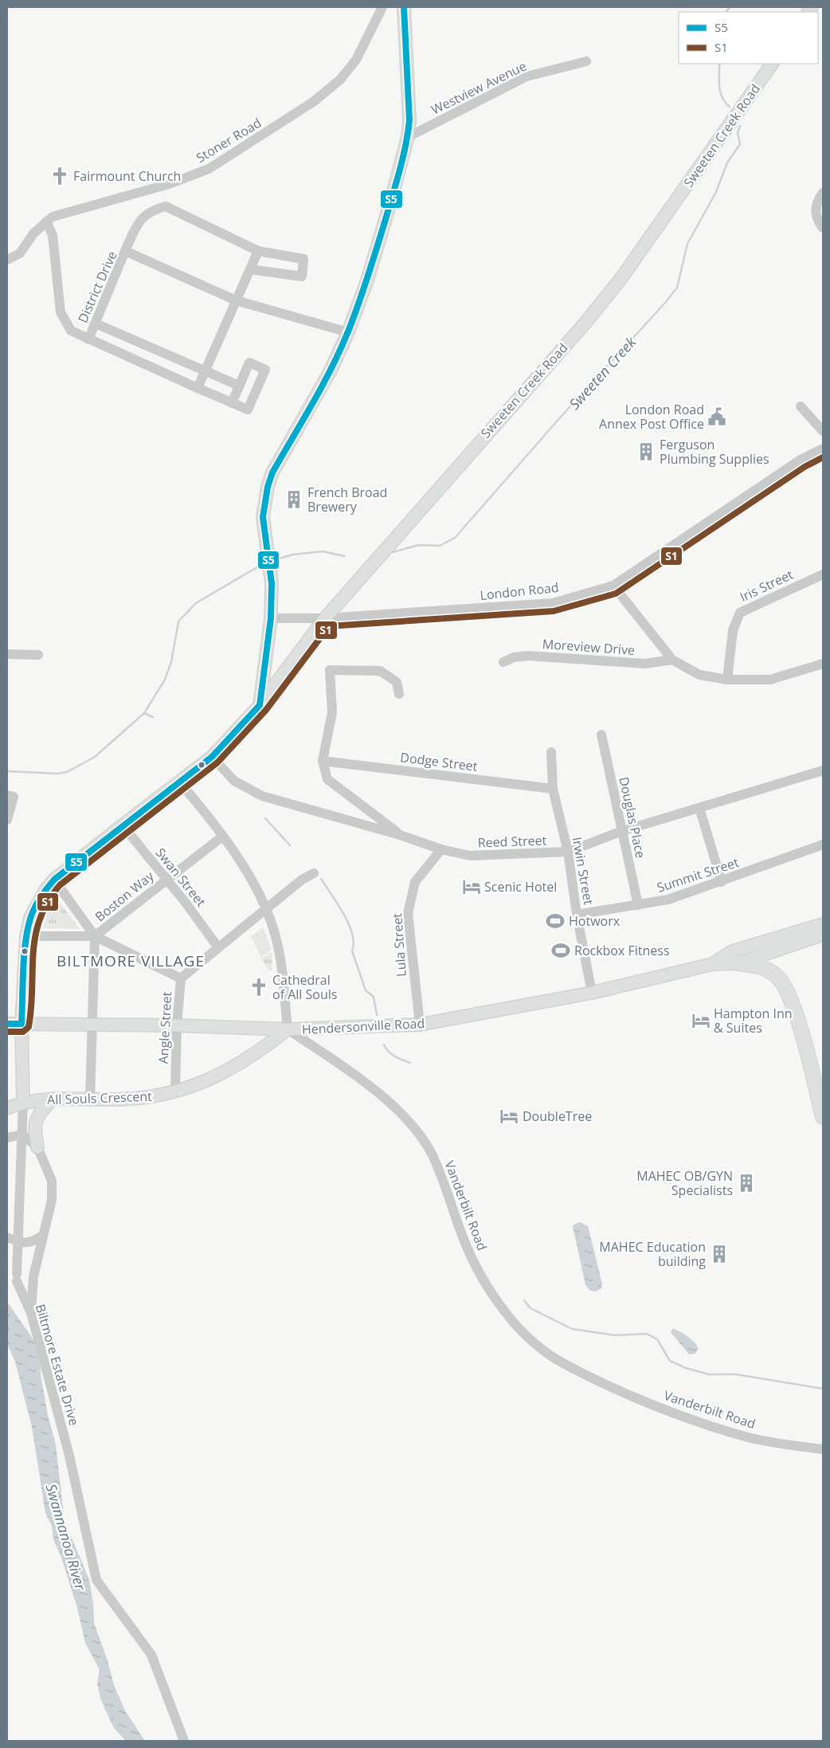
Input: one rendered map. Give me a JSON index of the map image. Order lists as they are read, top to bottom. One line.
{"streets":{"main road":["Sweeten Creek Road","Hendersonville Road","All Souls Crescent"],"street":["Westview Avenue","Stoner Road","District Drive","Iris Street","London Road","Moreview Drive","Dodge Street","Douglas Place","Reed Street","Irwin Street","Summit Street","Swan Street","Boston Way","Lula Street","Angle Street","Vanderbilt Road","Biltmore Estate Drive"]},"crossings":[["Sweeten Creek Road","London Road"],["Sweeten Creek Road","Reed Street"],["Sweeten Creek Road","Swan Street"],["Sweeten Creek Road","Hendersonville Road"],["Sweeten Creek Road","All Souls Crescent"],["Sweeten Creek Road","Biltmore Estate Drive"],["Stoner Road","District Drive"],["Dodge Street","Irwin Street"],["Douglas Place","Reed Street"],["Douglas Place","Summit Street"],["Reed Street","Irwin Street"],["Reed Street","Lula Street"],["Irwin Street","Summit Street"],["Irwin Street","Hendersonville Road"],["Swan Street","Boston Way"],["Swan Street","Angle Street"],["Boston Way","Hendersonville Road"],["Boston Way","All Souls Crescent"],["Lula Street","Hendersonville Road"],["Hendersonville Road","Angle Street"],["Hendersonville Road","All Souls Crescent"],["Hendersonville Road","Vanderbilt Road"],["Angle Street","All Souls Crescent"],["All Souls Crescent","Vanderbilt Road"],["All Souls Crescent","Biltmore Estate Drive"]],"districts":["BILTMORE VILLAGE"],"water":["Sweeten Creek","Swannanoa River"],"places":{"church":["Fairmount Church","Cathedral of All Souls"],"public building":["London Road Annex Post Office"],"building":["Ferguson Plumbing Supplies","French Broad Brewery","MAHEC OB/GYN Specialists","MAHEC Education building"],"hotel":["Scenic Hotel","Hampton Inn & Suites","DoubleTree"],"sports":["Hotworx","Rockbox Fitness"]},"lines":["transit line S5","transit line S1"],"legend":["S5","S1"]}
